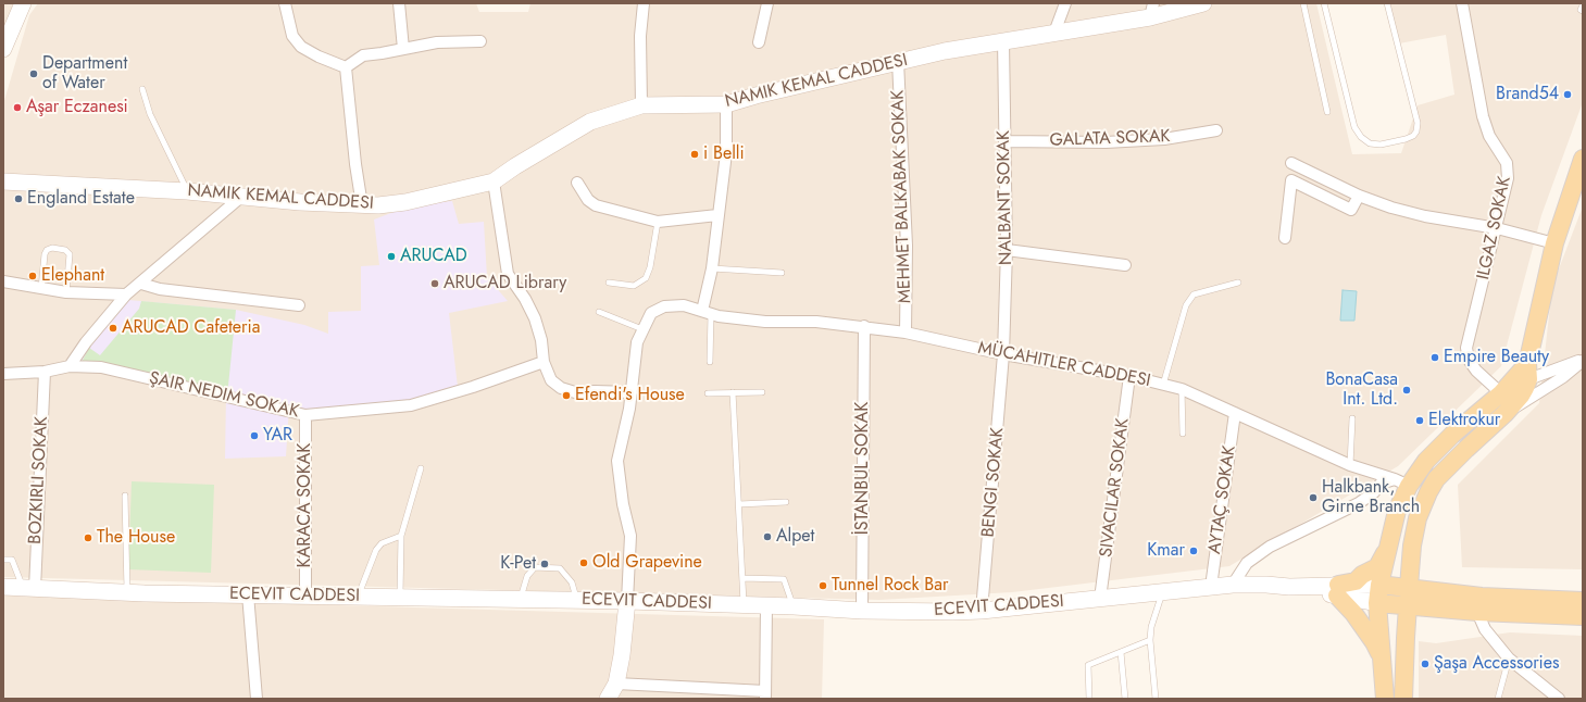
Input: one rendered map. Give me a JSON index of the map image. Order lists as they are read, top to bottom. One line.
{"streets":{"main road":["ECEVIT CADDESI"],"street":["GALATA SOKAK","MEHMET BALKABAK SOKAK","NALBANT SOKAK","ILGAZ SOKAK","MÜCAHITLER CADDESI","ŞAIR NEDIM SOKAK","İSTANBUL SOKAK","BENGI SOKAK","AYTAÇ SOKAK","KARACA SOKAK"]},"crossings":[["GALATA SOKAK","NALBANT SOKAK"],["MEHMET BALKABAK SOKAK","MÜCAHITLER CADDESI"],["NALBANT SOKAK","MÜCAHITLER CADDESI"],["NALBANT SOKAK","BENGI SOKAK"],["MÜCAHITLER CADDESI","İSTANBUL SOKAK"],["MÜCAHITLER CADDESI","BENGI SOKAK"],["MÜCAHITLER CADDESI","AYTAÇ SOKAK"],["MÜCAHITLER CADDESI","ECEVIT CADDESI"],["ŞAIR NEDIM SOKAK","KARACA SOKAK"],["İSTANBUL SOKAK","ECEVIT CADDESI"],["BENGI SOKAK","ECEVIT CADDESI"],["AYTAÇ SOKAK","ECEVIT CADDESI"],["KARACA SOKAK","ECEVIT CADDESI"]],"places":["Department of Water","Brand54","Aşar Eczanesi","i Belli","England Estate","ARUCAD","Elephant","ARUCAD Library","ARUCAD Cafeteria","Empire Beauty","BonaCasa Int. Ltd.","Efendi's House","Elektrokur","YAR","Halkbank, Girne Branch","Alpet","The House","Kmar","Old Grapevine","K-Pet","Tunnel Rock Bar","Şaşa Accessories"]}
